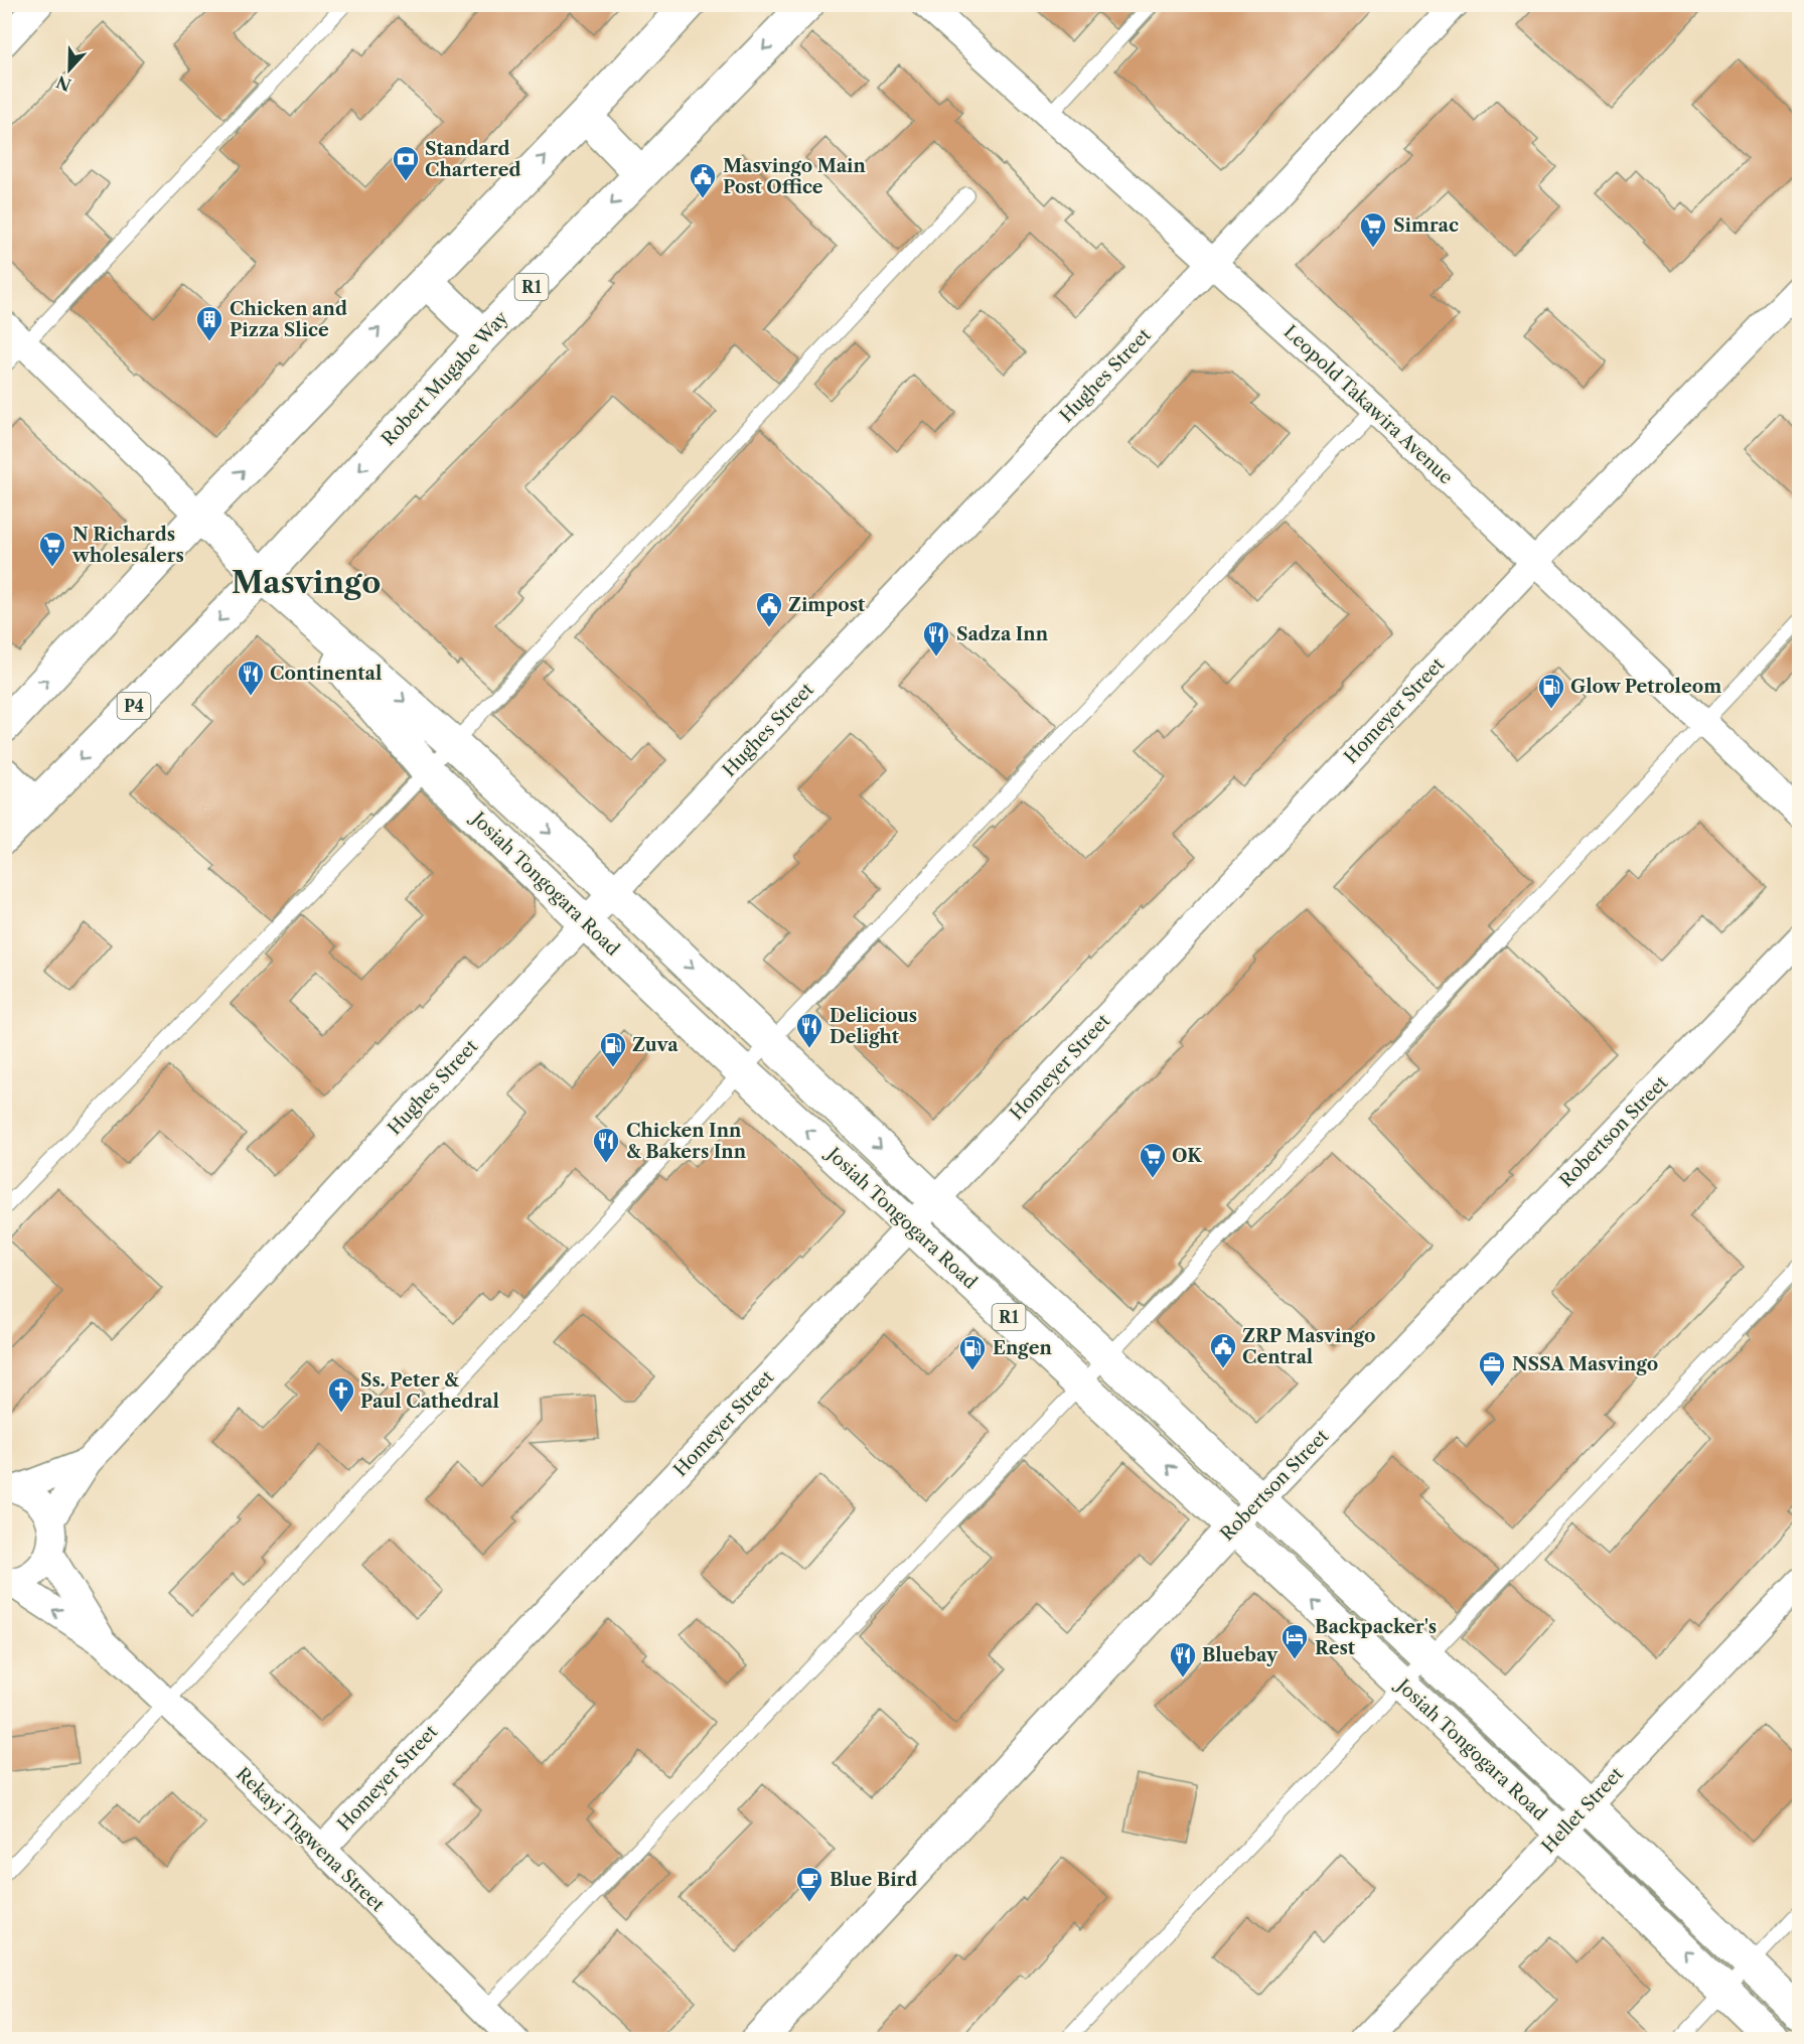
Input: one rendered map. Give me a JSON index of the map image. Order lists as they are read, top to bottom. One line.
{"streets":{"main road":["R1","Robert Mugabe Way","P4","Josiah Tongogara Road","Robertson Street"],"street":["Hughes Street","Leopold Takawira Avenue","Homeyer Street","Hellet Street","Rekayi Tngwena Street"]},"crossings":[["Hughes Street","Leopold Takawira Avenue"],["Hughes Street","Josiah Tongogara Road"],["Robert Mugabe Way","P4"],["Robert Mugabe Way","Josiah Tongogara Road"],["Leopold Takawira Avenue","Homeyer Street"],["P4","Josiah Tongogara Road"],["Homeyer Street","Josiah Tongogara Road"],["Homeyer Street","Rekayi Tngwena Street"],["Josiah Tongogara Road","Robertson Street"],["Josiah Tongogara Road","Hellet Street"]],"districts":["Masvingo"],"places":{"bank":["Standard Chartered"],"public building":["Masvingo Main Post Office","Zimpost","ZRP Masvingo Central"],"supermarket":["Simrac","N Richards wholesalers","OK"],"building":["Chicken and Pizza Slice"],"restaurant":["Sadza Inn","Continental","Delicious Delight","Chicken Inn & Bakers Inn","Bluebay"],"fuel station":["Glow Petroleom","Zuva","Engen"],"office":["NSSA Masvingo"],"church":["Ss. Peter & Paul Cathedral"],"hotel":["Backpacker's Rest"],"cafe":["Blue Bird"]},"north":"bottom"}
